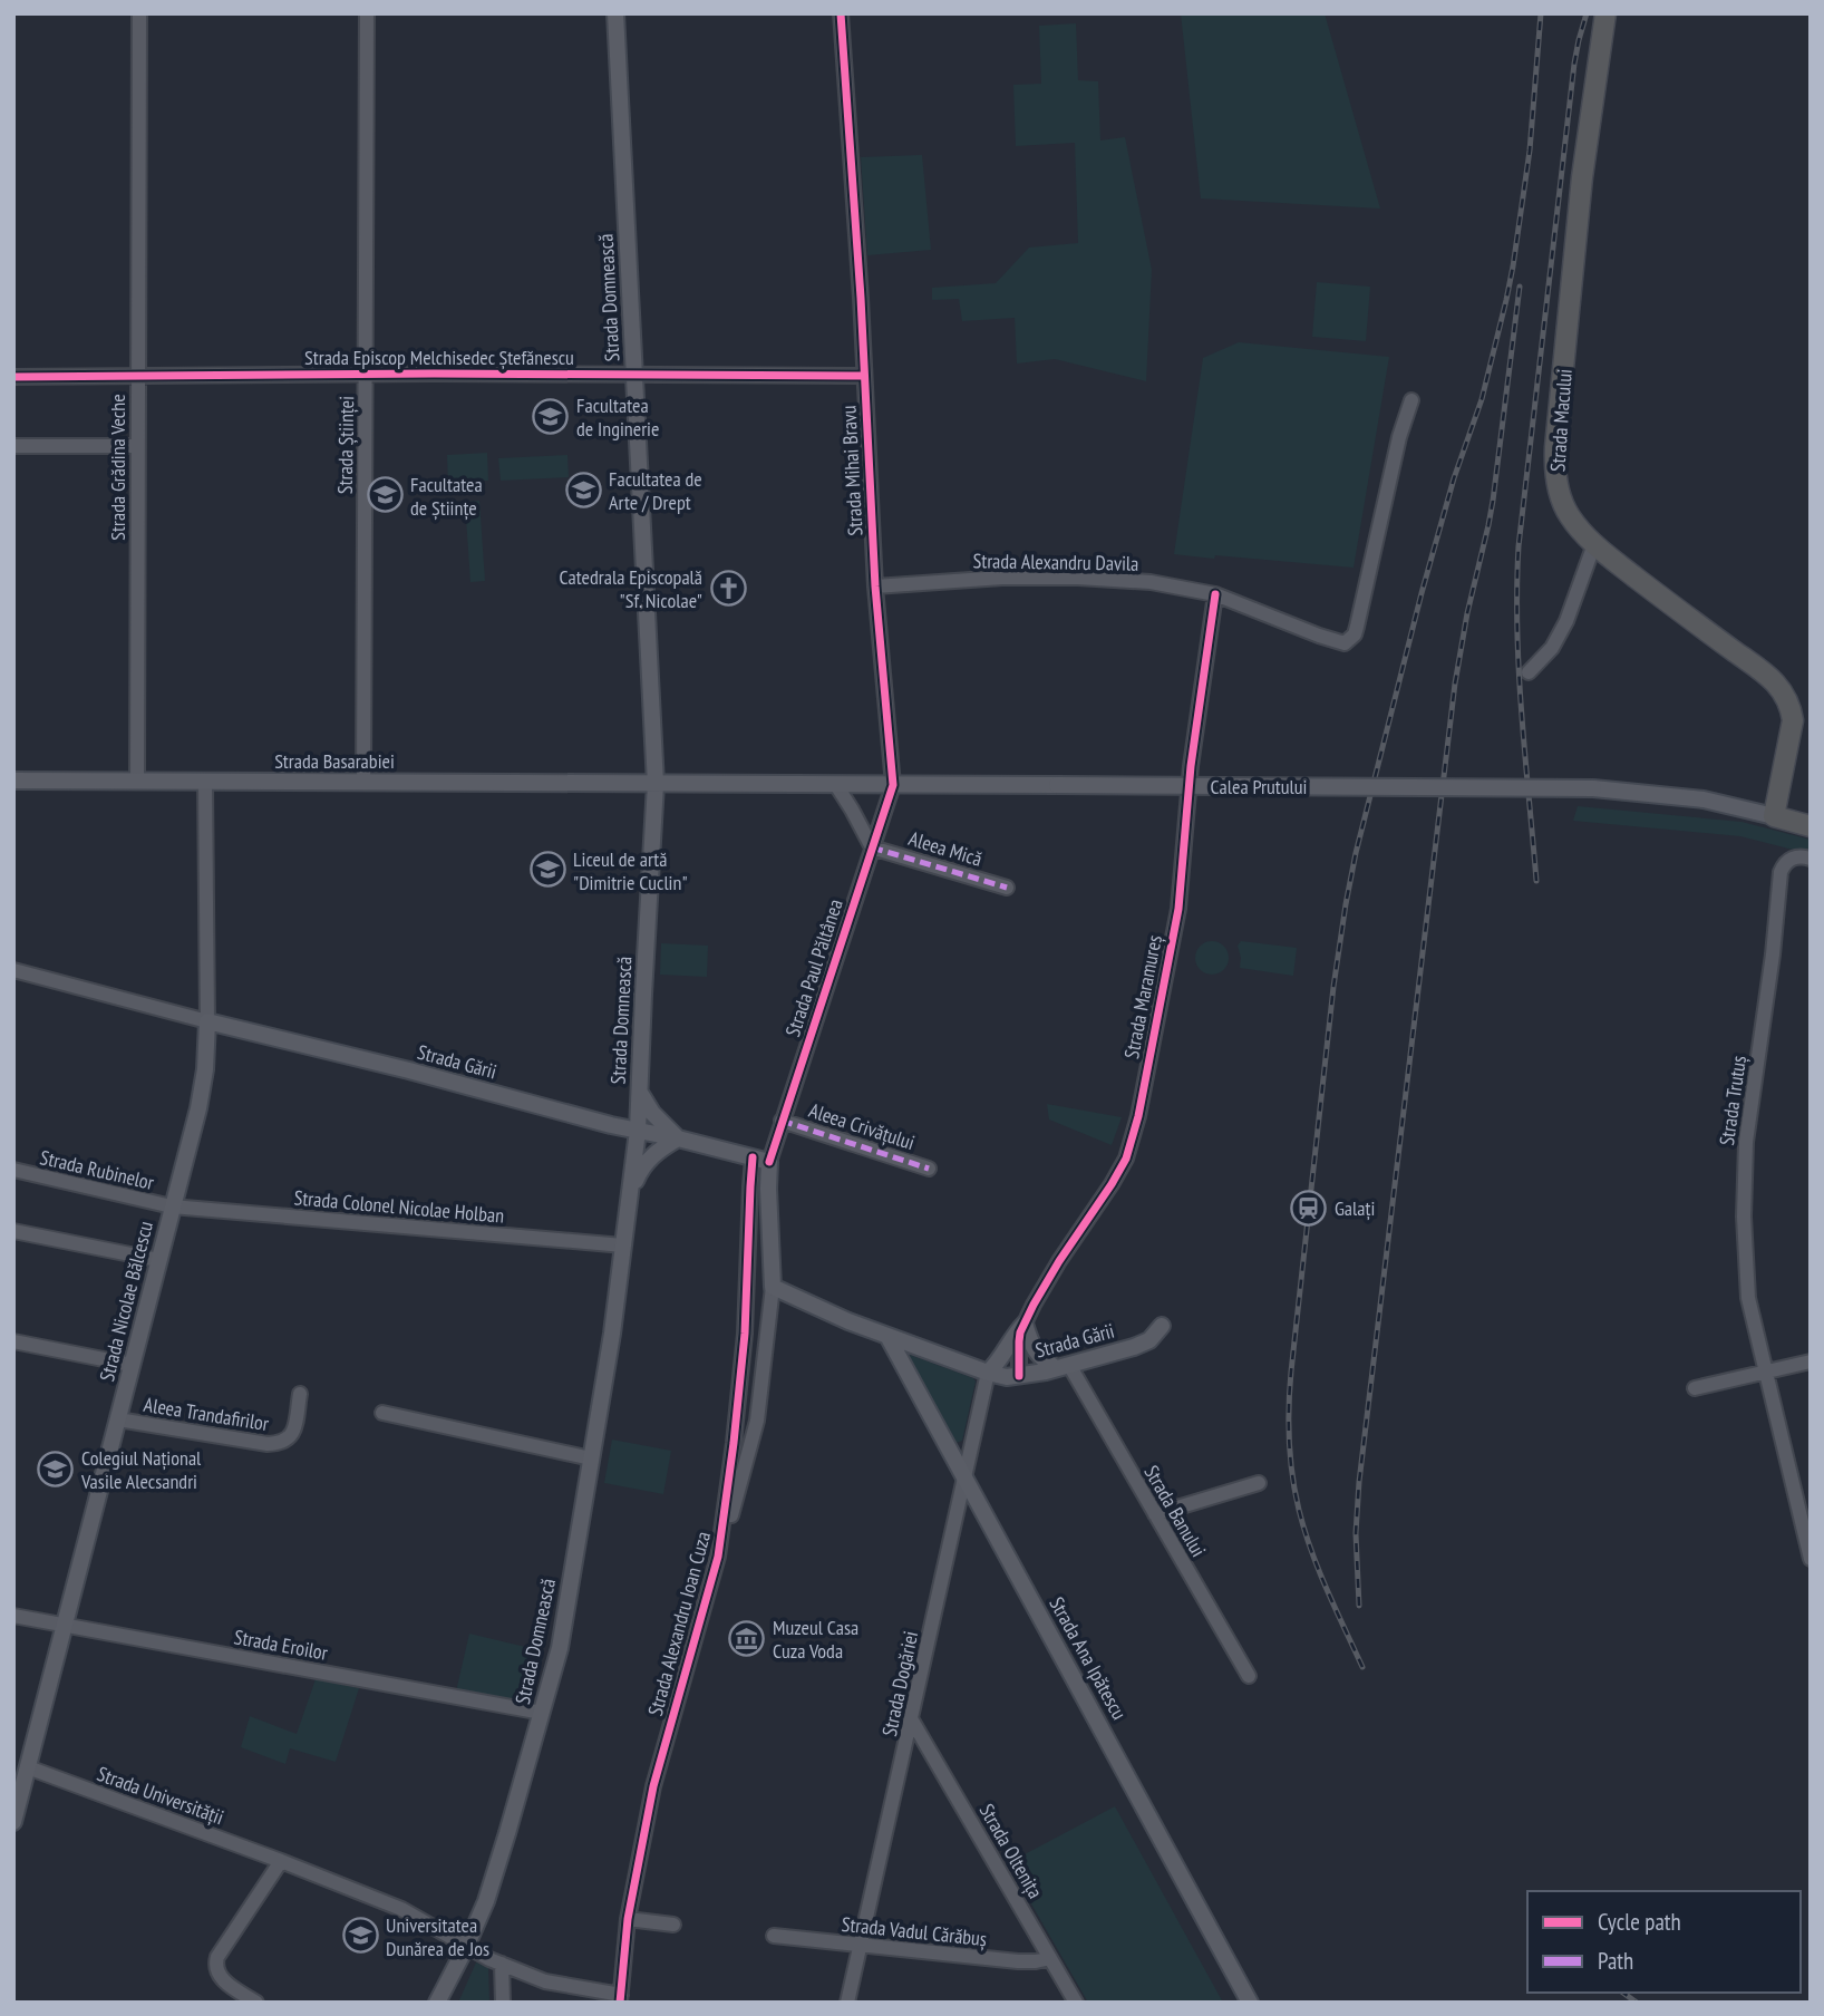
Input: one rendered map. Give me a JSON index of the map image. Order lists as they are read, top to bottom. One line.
{"streets":{"highway":["Strada Macului","Calea Prutului"],"main road":["Strada Domnească","Strada Basarabiei","Strada Gării","Strada Nicolae Bălcescu","Strada Ana Ipătescu"],"street":["Strada Episcop Melchisedec Ștefănescu","Strada Științei","Strada Grădina Veche","Strada Mihai Bravu","Strada Alexandru Davila","Aleea Mică","Strada Paul Păltânea","Strada Maramureș","Strada Trutuș","Aleea Crivățului","Strada Rubinelor","Strada Colonel Nicolae Holban","Aleea Trandafirilor","Strada Banului","Strada Alexandru Ioan Cuza","Strada Eroilor","Strada Dogăriei","Strada Universității","Strada Oltenița","Strada Vadul Cărăbuș"]},"crossings":[["Strada Domnească","Strada Episcop Melchisedec Ștefănescu"],["Strada Domnească","Strada Basarabiei"],["Strada Domnească","Calea Prutului"],["Strada Domnească","Strada Gării"],["Strada Domnească","Strada Colonel Nicolae Holban"],["Strada Domnească","Strada Eroilor"],["Strada Domnească","Strada Universității"],["Strada Episcop Melchisedec Ștefănescu","Strada Științei"],["Strada Episcop Melchisedec Ștefănescu","Strada Grădina Veche"],["Strada Episcop Melchisedec Ștefănescu","Strada Mihai Bravu"],["Strada Macului","Calea Prutului"],["Strada Științei","Strada Basarabiei"],["Strada Grădina Veche","Strada Basarabiei"],["Strada Mihai Bravu","Strada Alexandru Davila"],["Strada Mihai Bravu","Calea Prutului"],["Strada Mihai Bravu","Strada Paul Păltânea"],["Strada Alexandru Davila","Strada Maramureș"],["Strada Basarabiei","Calea Prutului"],["Strada Basarabiei","Strada Nicolae Bălcescu"],["Calea Prutului","Strada Paul Păltânea"],["Aleea Mică","Strada Paul Păltânea"],["Strada Paul Păltânea","Strada Gării"],["Strada Paul Păltânea","Aleea Crivățului"],["Strada Paul Păltânea","Strada Alexandru Ioan Cuza"],["Strada Maramureș","Strada Gării"],["Strada Gării","Strada Nicolae Bălcescu"],["Strada Gării","Strada Banului"],["Strada Gării","Strada Alexandru Ioan Cuza"],["Strada Gării","Strada Ana Ipătescu"],["Strada Gării","Strada Dogăriei"],["Strada Rubinelor","Strada Colonel Nicolae Holban"],["Strada Rubinelor","Strada Nicolae Bălcescu"],["Strada Colonel Nicolae Holban","Strada Nicolae Bălcescu"],["Strada Nicolae Bălcescu","Aleea Trandafirilor"],["Strada Nicolae Bălcescu","Strada Eroilor"],["Strada Nicolae Bălcescu","Strada Universității"],["Strada Alexandru Ioan Cuza","Strada Universității"],["Strada Ana Ipătescu","Strada Dogăriei"],["Strada Dogăriei","Strada Oltenița"],["Strada Dogăriei","Strada Vadul Cărăbuș"],["Strada Oltenița","Strada Vadul Cărăbuș"]],"places":{"school or university":["Facultatea de Inginerie","Facultatea de Arte / Drept","Facultatea de Științe","Liceul de artă \"Dimitrie Cuclin\"","Colegiul Național Vasile Alecsandri","Universitatea Dunărea de Jos"],"church":["Catedrala Episcopală \"Sf. Nicolae\""],"station":["Galați"],"museum":["Muzeul Casa Cuza Voda"]},"legend":["Cycle path","Path"]}
